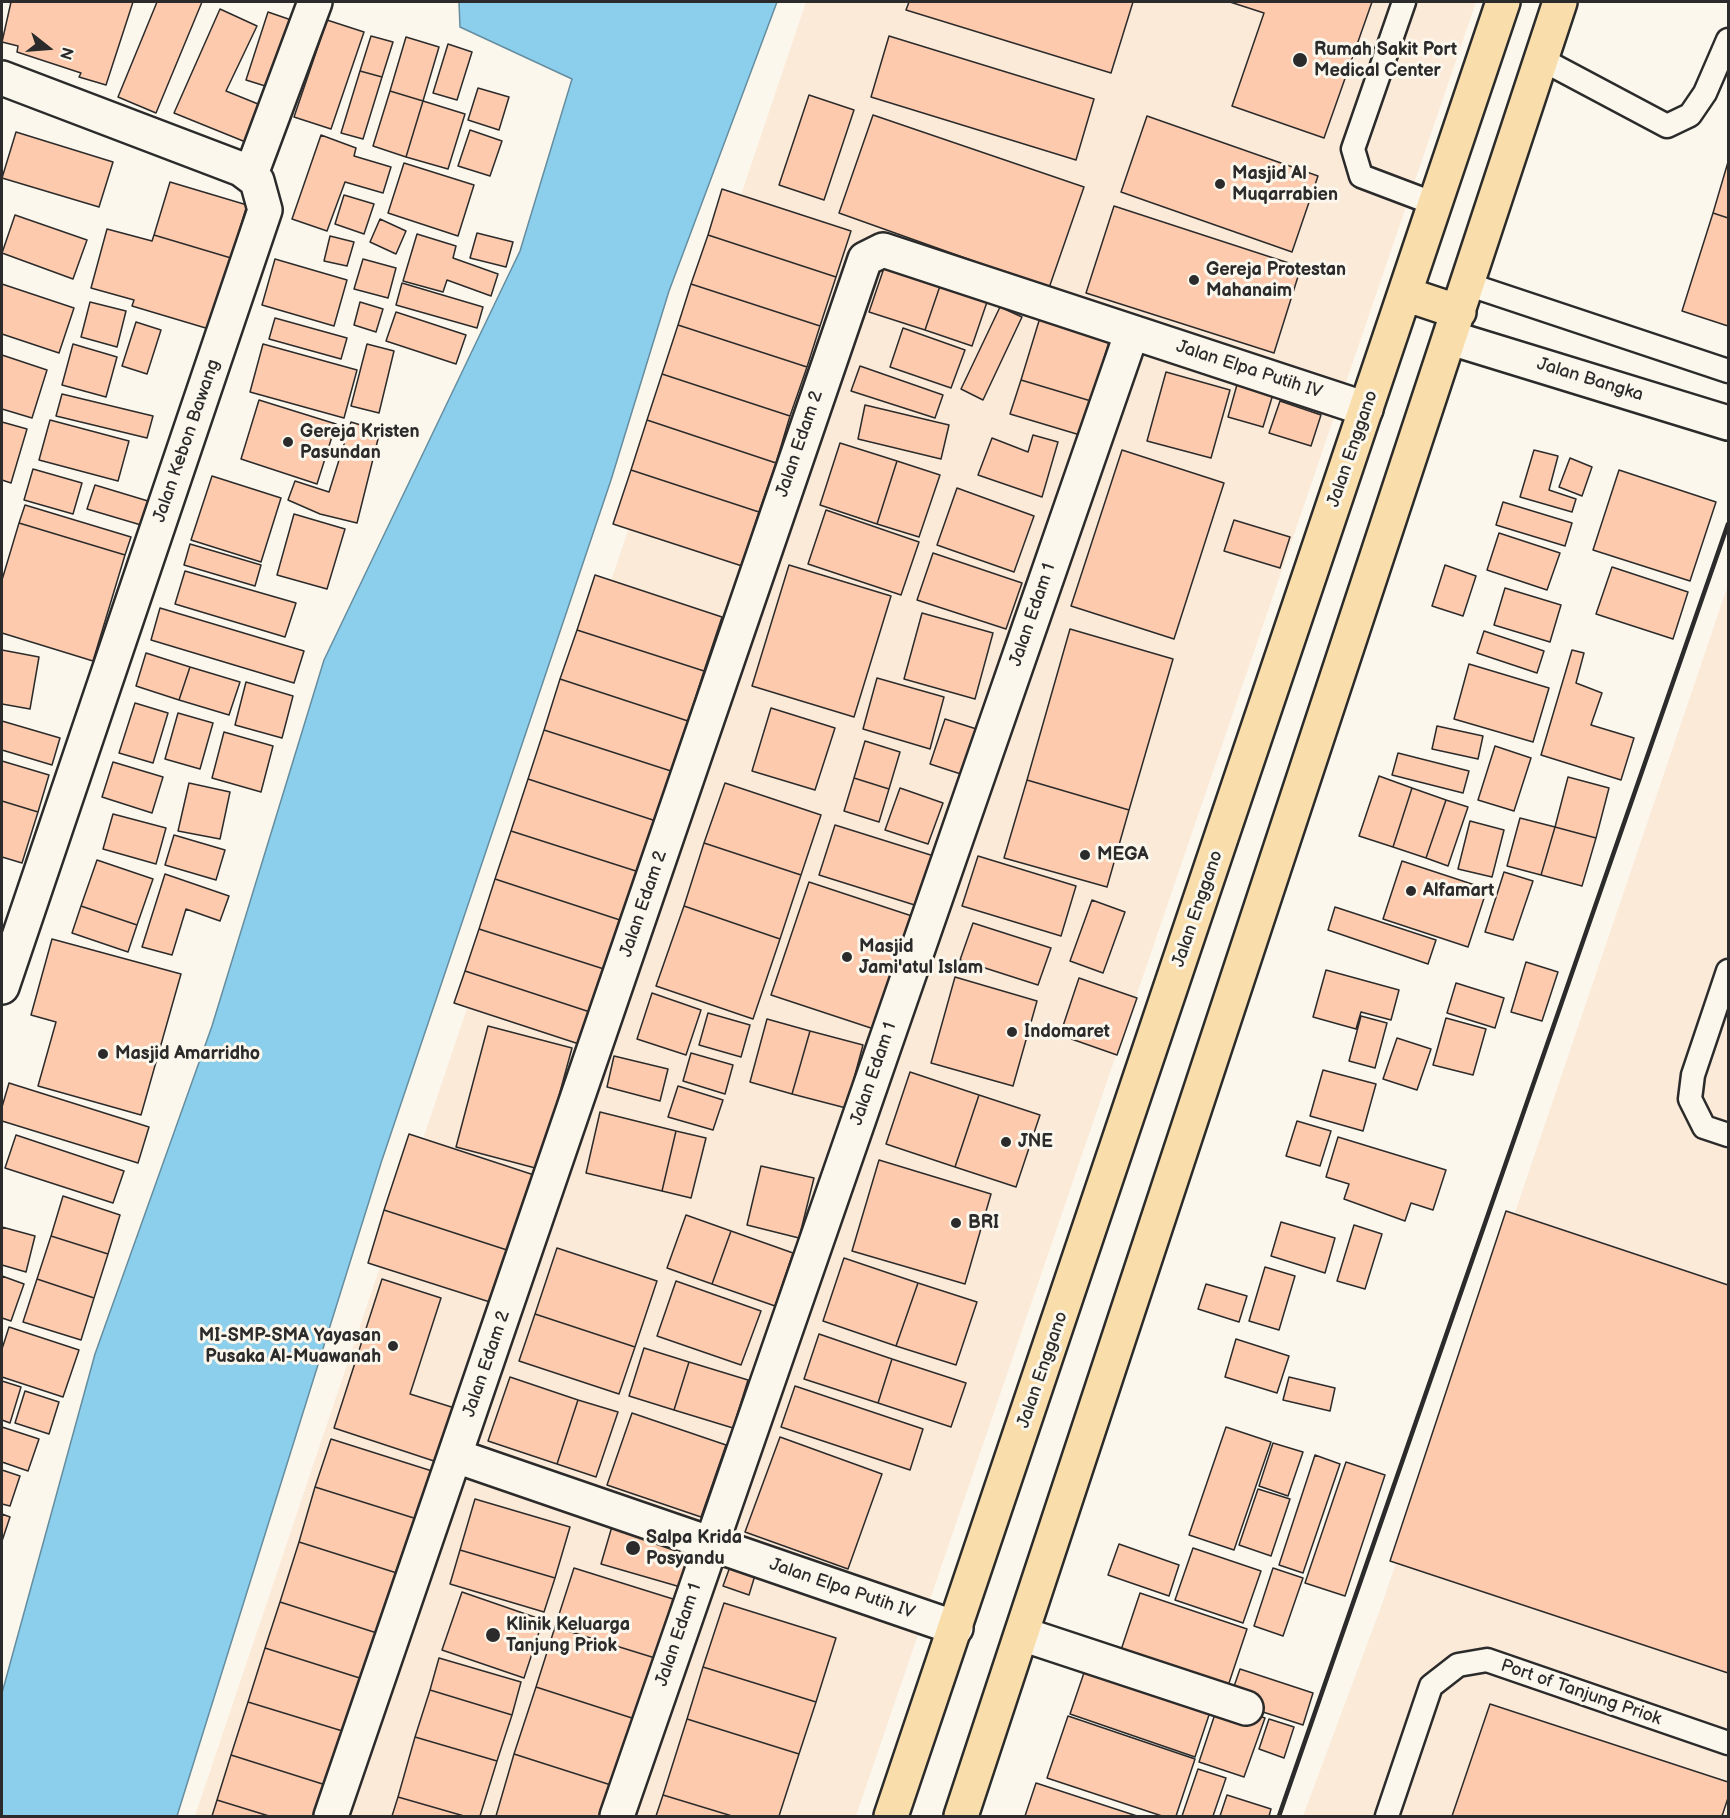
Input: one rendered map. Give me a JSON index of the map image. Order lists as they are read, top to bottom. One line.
{"streets":{"highway":["Jalan Enggano"],"street":["Jalan Elpa Putih IV","Jalan Bangka","Jalan Kebon Bawang","Jalan Edam 2","Jalan Edam 1"],"lane":["Port of Tanjung Priok"]},"crossings":[["Jalan Elpa Putih IV","Jalan Edam 2"],["Jalan Elpa Putih IV","Jalan Enggano"],["Jalan Elpa Putih IV","Jalan Edam 1"],["Jalan Edam 2","Jalan Edam 1"]],"places":["Rumah Sakit Port Medical Center","Masjid Al Muqarrabien","Gereja Protestan Mahanaim","Gereja Kristen Pasundan","MEGA","Alfamart","Masjid Jami'atul Islam","Indomaret","Masjid Amarridho","JNE","BRI","MI-SMP-SMA Yayasan Pusaka Al-Muawanah","Salpa Krida Posyandu","Klinik Keluarga Tanjung Priok"],"north":"right"}
